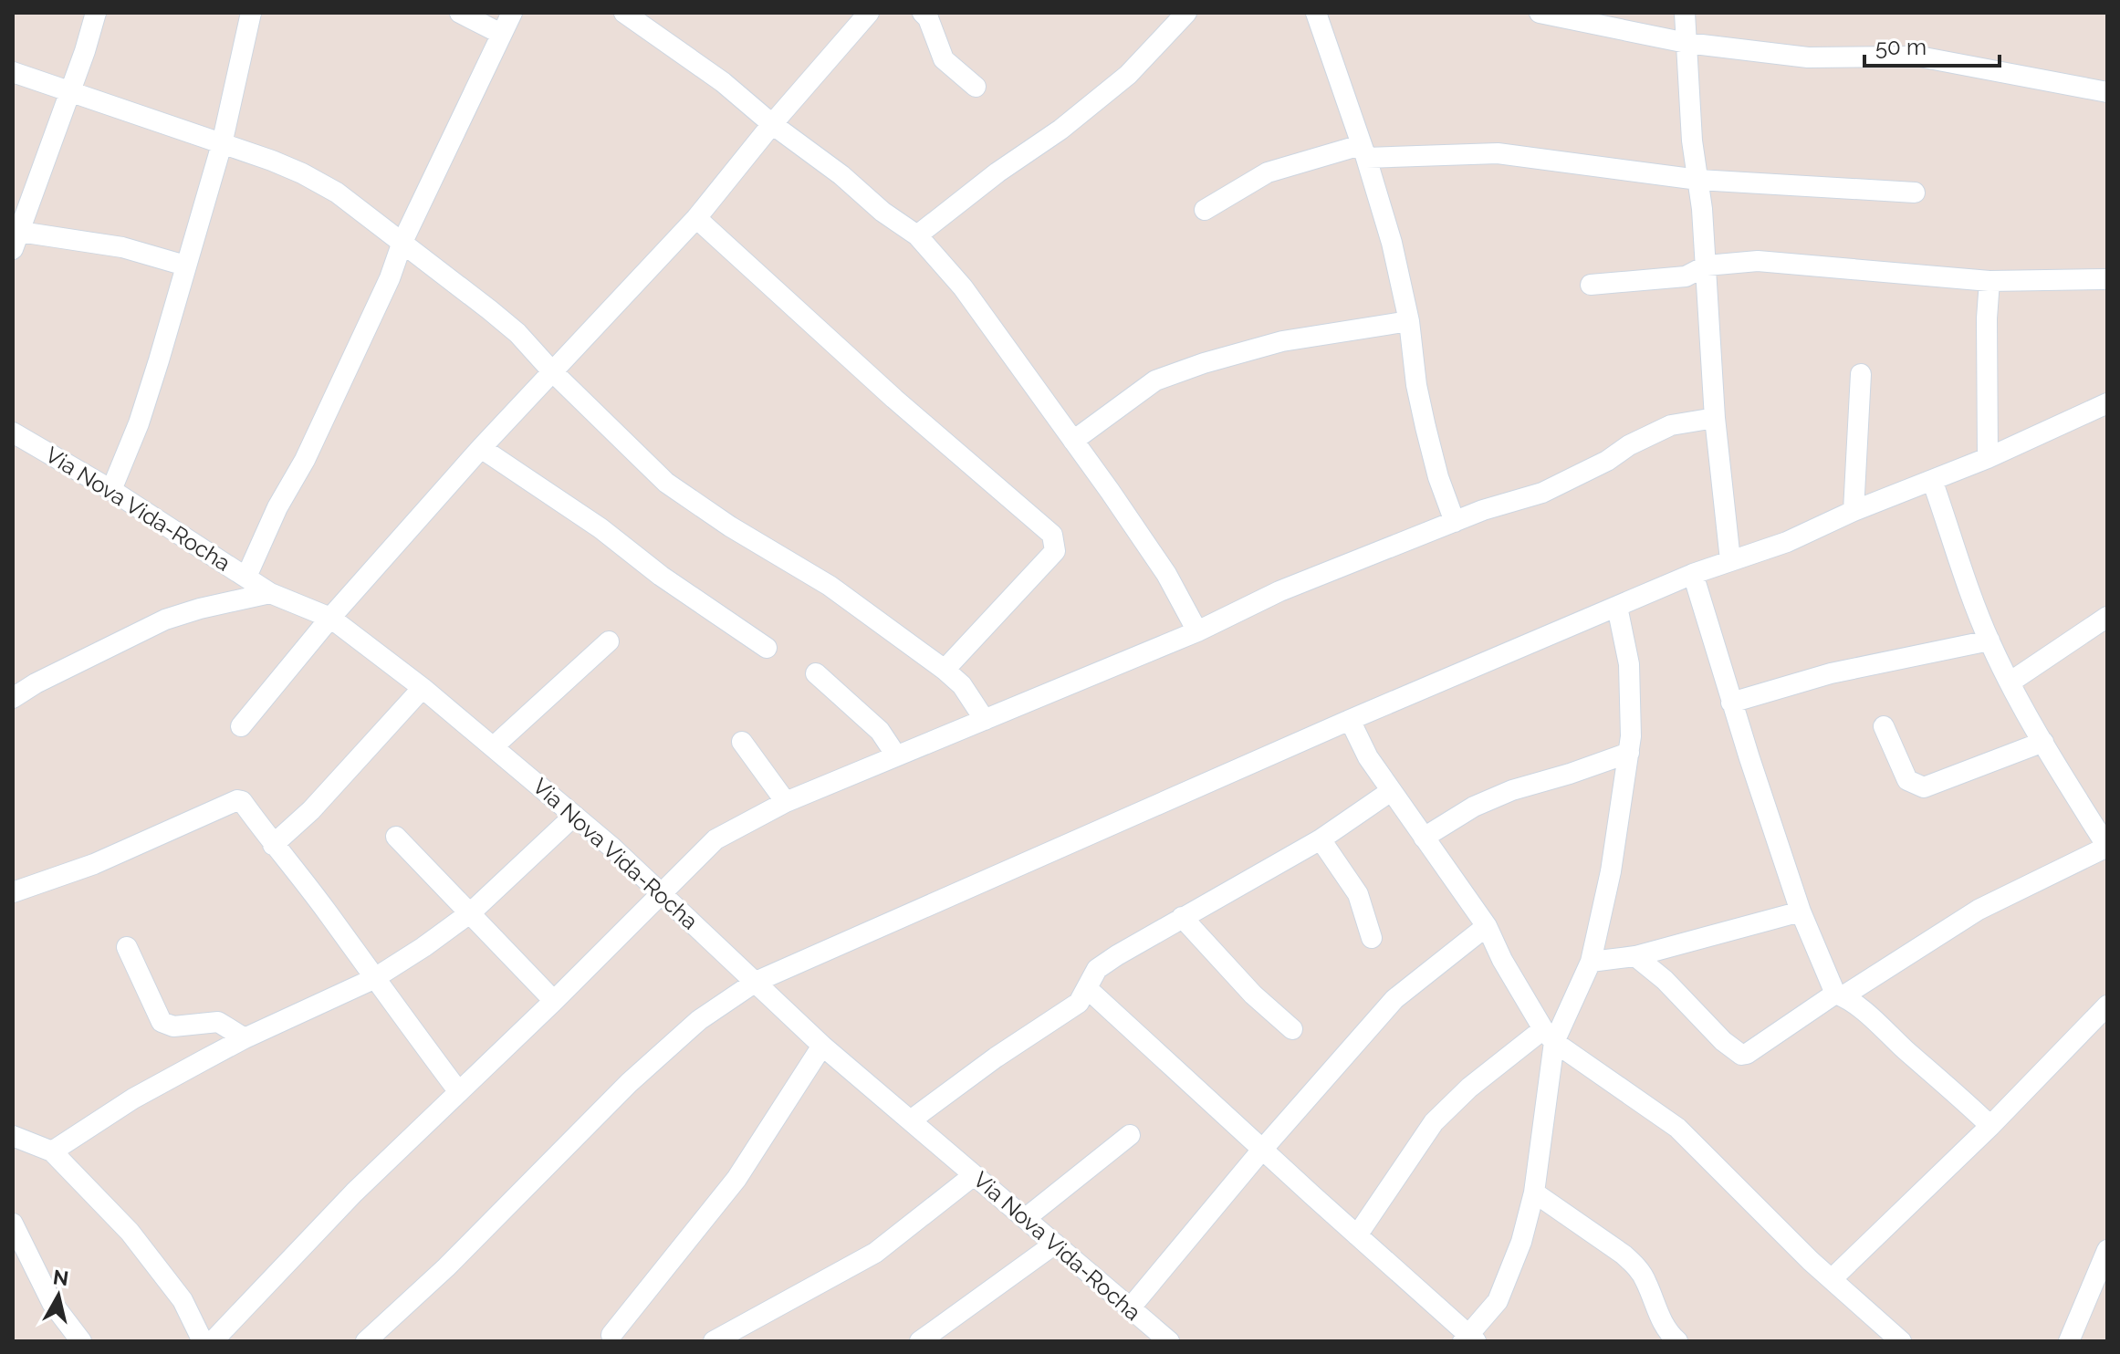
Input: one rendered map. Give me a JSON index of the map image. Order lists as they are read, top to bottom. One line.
{"streets":{"street":["Via Nova Vida-Rocha"]},"scale_bar":"50 m","north":"top"}
